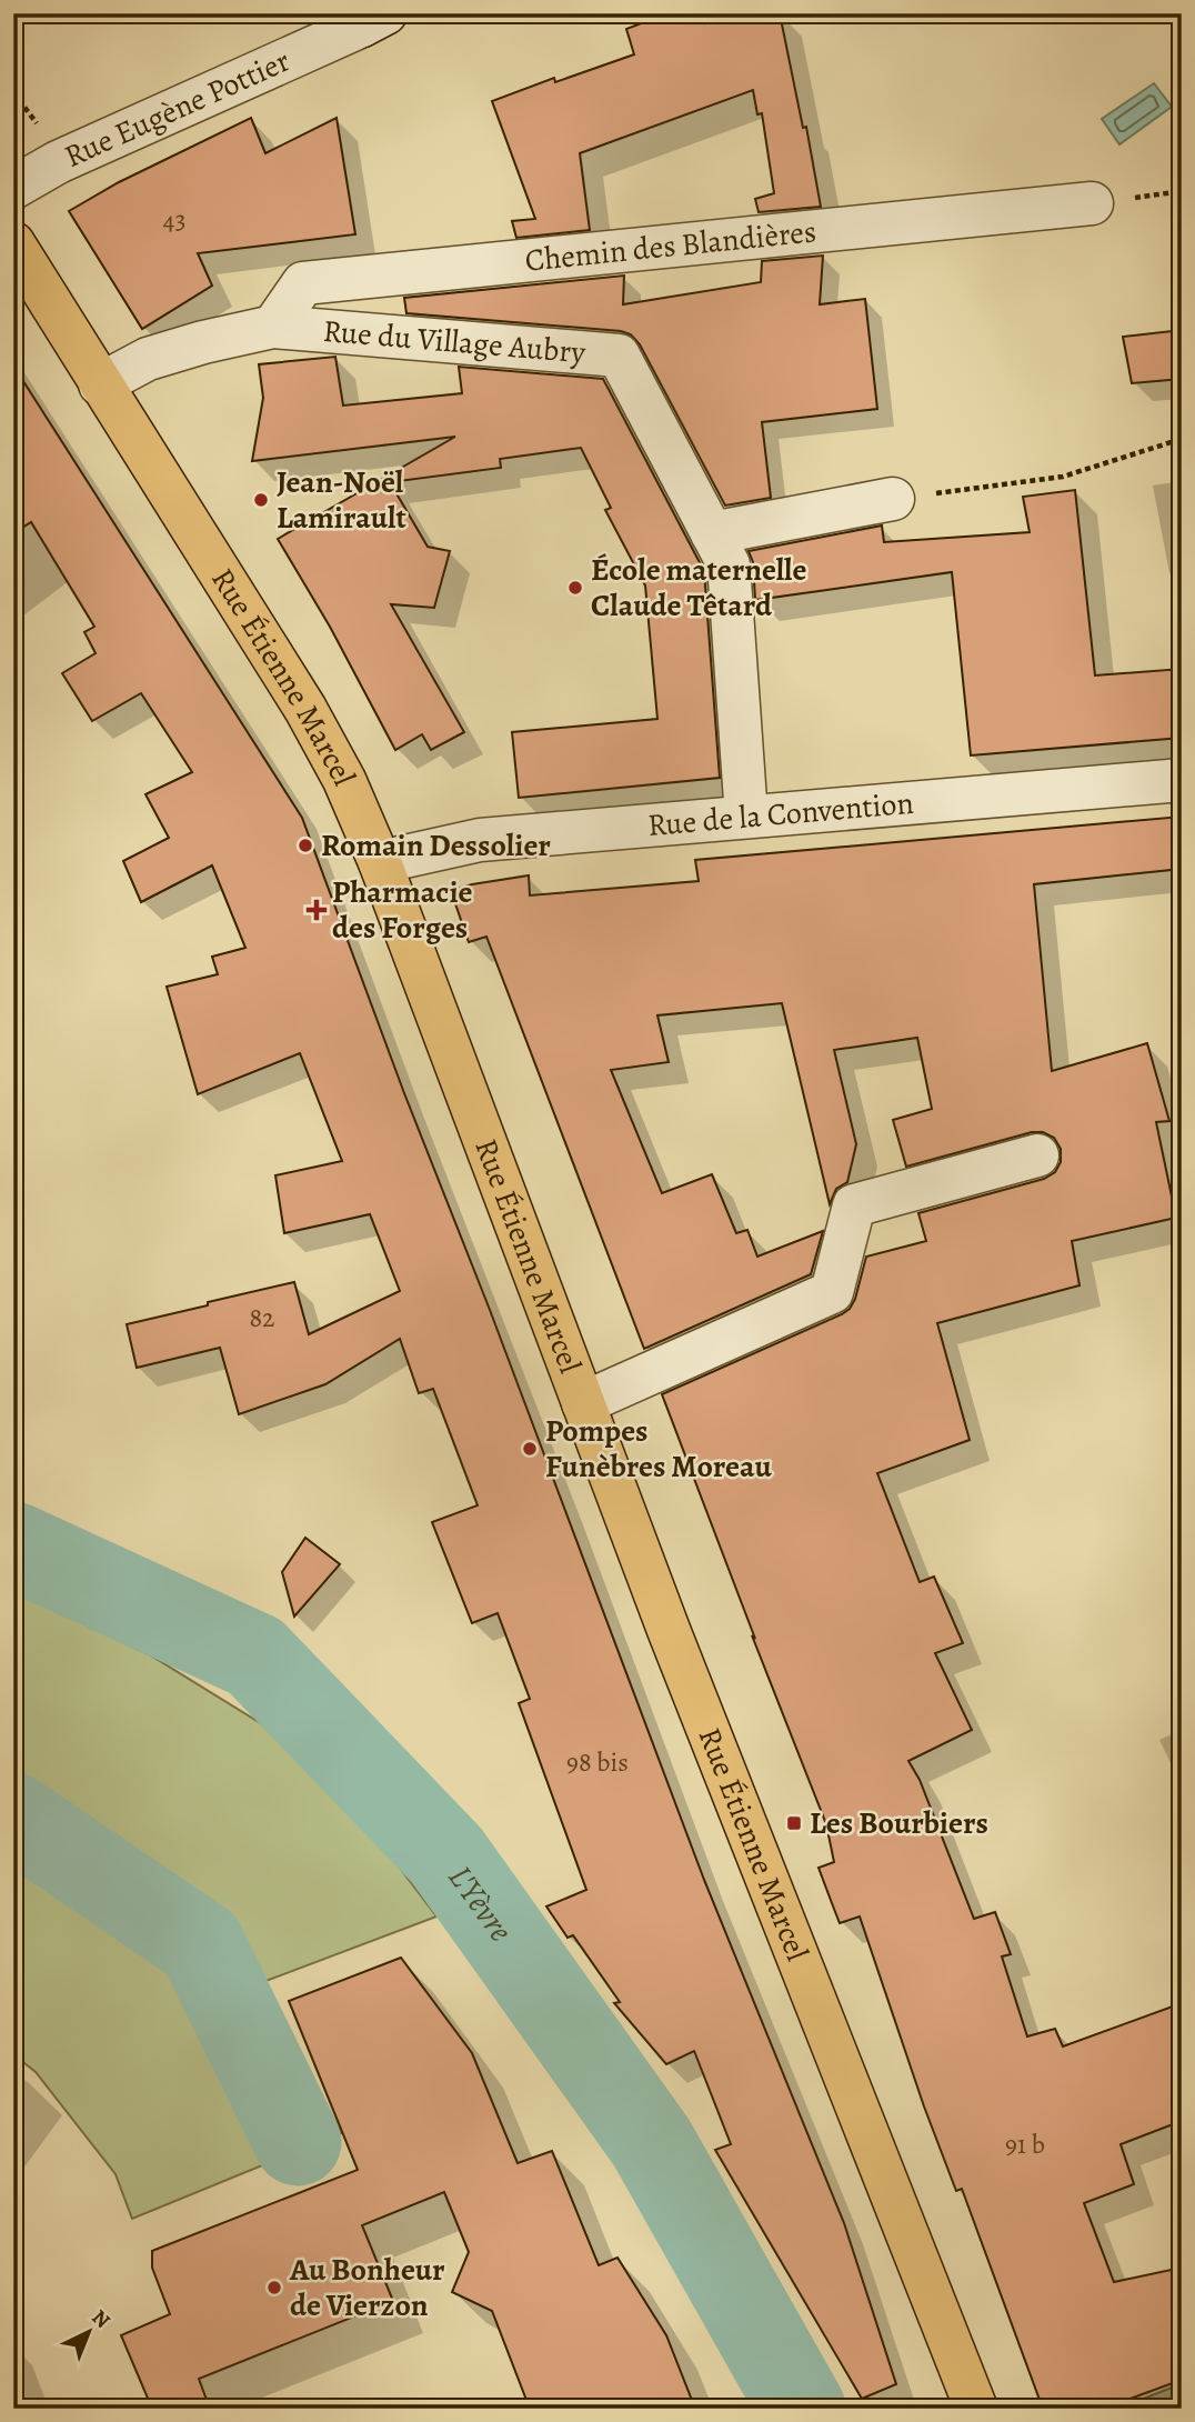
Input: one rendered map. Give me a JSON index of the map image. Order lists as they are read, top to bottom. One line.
{"streets":{"main road":["Rue Étienne Marcel"],"street":["Rue Eugène Pottier","Chemin des Blandières","Rue du Village Aubry","Rue de la Convention"]},"crossings":[["Chemin des Blandières","Rue du Village Aubry"],["Rue du Village Aubry","Rue Étienne Marcel"],["Rue du Village Aubry","Rue de la Convention"],["Rue Étienne Marcel","Rue de la Convention"]],"water":["L'Yèvre"],"places":{"other":["Jean-Noël Lamirault","École maternelle Claude Têtard","Romain Dessolier","Pompes Funèbres Moreau","Au Bonheur de Vierzon"],"health":["Pharmacie des Forges"],"transit":["Les Bourbiers"]},"house_numbers":["43","82","98 bis","91 b"],"north":"top right"}
